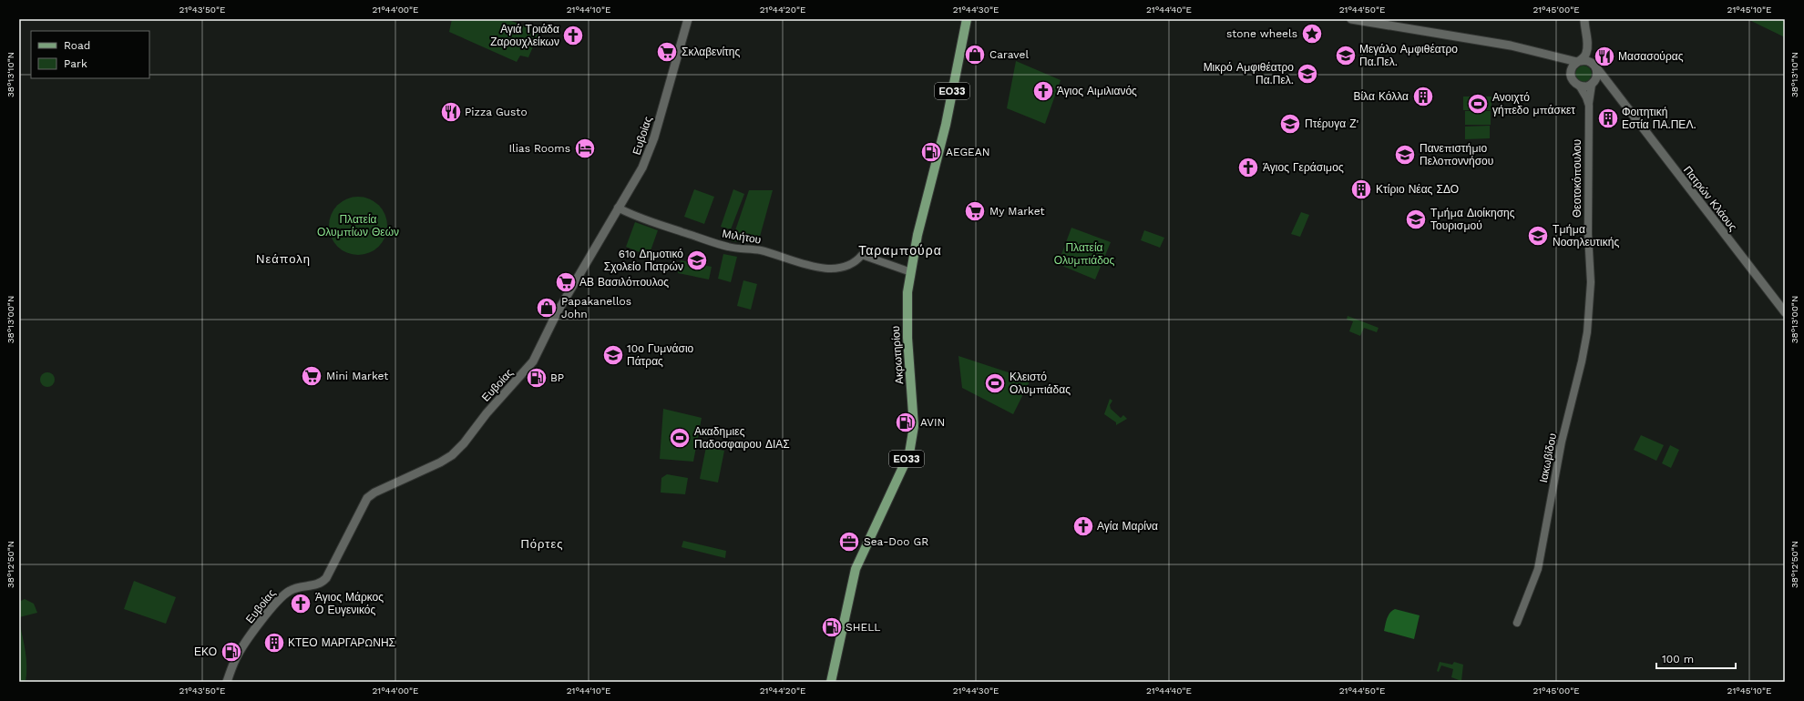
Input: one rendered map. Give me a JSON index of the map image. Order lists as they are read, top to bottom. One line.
{"streets":{"main road":["ΕΟ33","Ευβοίας","Πατρών Κλάους","Ακρωτηρίου"],"street":["Θεοτοκόπουλου","Μιλήτου","Ιακωβίδου"]},"crossings":[["Ευβοίας","Μιλήτου"],["Θεοτοκόπουλου","Ιακωβίδου"],["Μιλήτου","Ακρωτηρίου"]],"districts":["Ταραμπούρα","Νεάπολη","Πόρτες"],"parks":["Πλατεία Ολυμπίων Θεών","Πλατεία Ολυμπιάδος"],"places":{"place":["stone wheels"],"church":["Αγιά Τριάδα Ζαρουχλείκων","Άγιος Αιμιλιανός","Άγιος Γεράσιμος","Αγία Μαρίνα","Άγιος Μάρκος Ο Ευγενικός"],"supermarket":["Σκλαβενίτης","My Market","ΑΒ Βασιλόπουλος","Mini Market"],"shop":["Caravel","Papakanellos John"],"school or university":["Μεγάλο Αμφιθέατρο Πα.Πελ.","Μικρό Αμφιθέατρο Πα.Πελ.","Πτέρυγα Ζ'","Πανεπιστήμιο Πελοποννήσου","Τμήμα Διοίκησης Τουρισμού","Τμήμα Νοσηλευτικής","61ο Δημοτικό Σχολείο Πατρών","10ο Γυμνάσιο Πάτρας"],"restaurant":["Μασασούρας","Pizza Gusto"],"building":["Βίλα Κόλλα","Φοιτητική Εστία ΠΑ.ΠΕΛ.","Κτίριο Νέας ΣΔΟ","ΚΤΕΟ ΜΑΡΓΑΡΩΝΗΣ"],"sports":["Ανοιχτό γήπεδο μπάσκετ","Κλειστό Ολυμπιάδας","Ακαδημιες Παδοσφαιρου ΔΙΑΣ"],"hotel":["Ilias Rooms"],"fuel station":["AEGEAN","BP","AVIN","SHELL","ΕΚΟ"],"office":["Sea-Doo GR"]},"legend":["Road","Park"],"scale_bar":"100 m","coordinates":["21°43'50\"E","21°44'00\"E","21°44'10\"E","21°44'20\"E","21°44'30\"E","21°44'40\"E","21°44'50\"E","21°45'00\"E","21°45'10\"E","38°13'10\"N","38°13'00\"N","38°12'50\"N"]}
